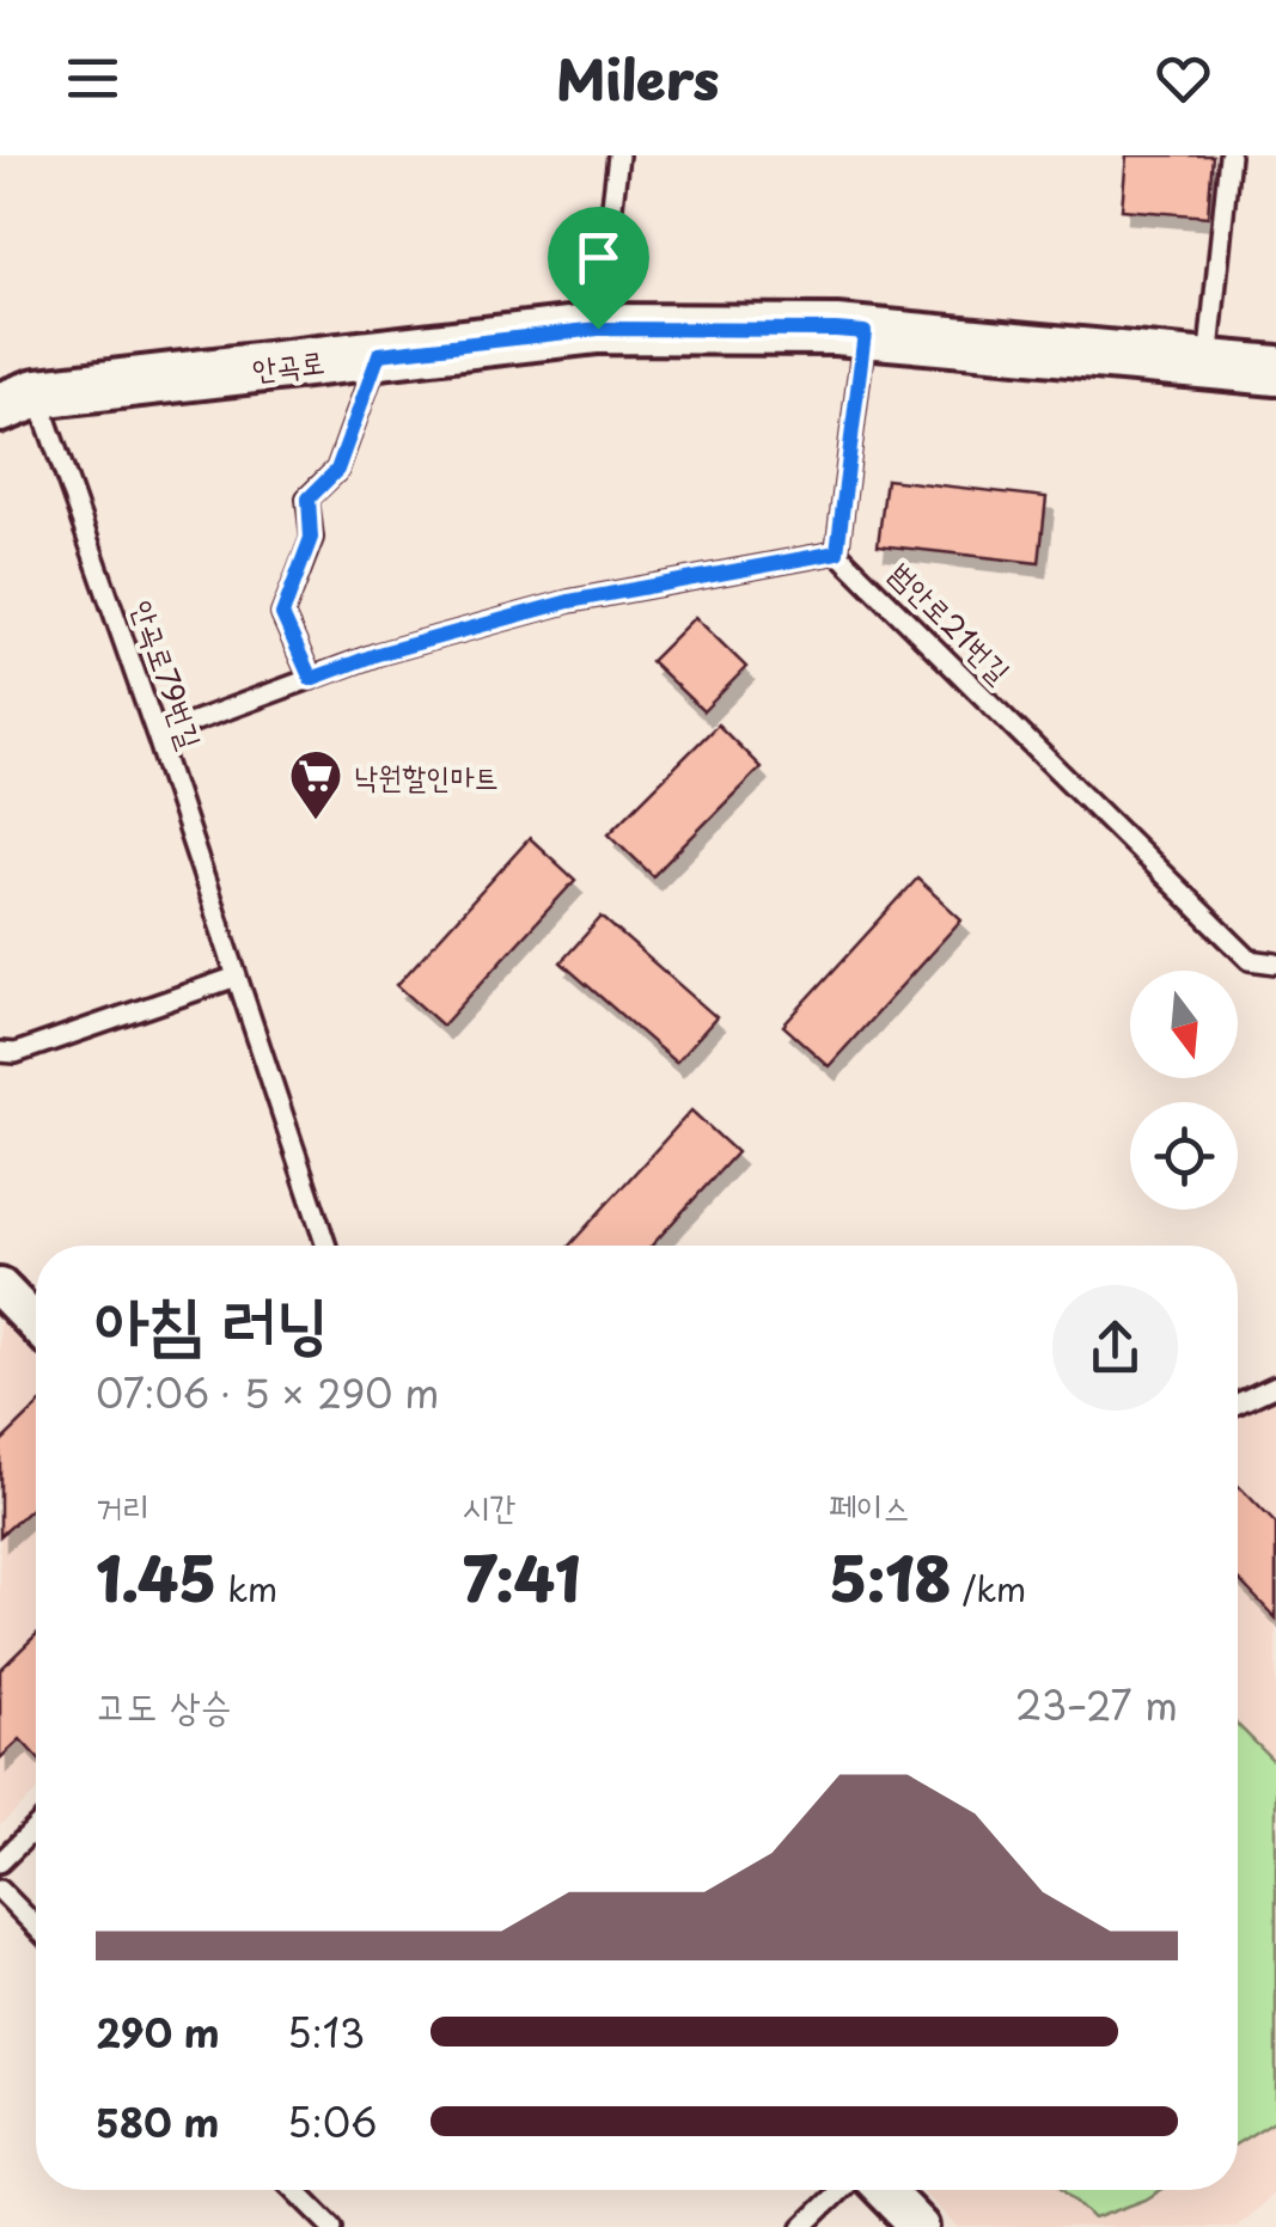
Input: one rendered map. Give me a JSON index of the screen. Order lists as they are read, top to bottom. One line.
{"streets":{"street":["안곡로"],"lane":["범안로21번길","안곡로79번길"]},"crossings":[["안곡로","안곡로79번길"]],"places":{"supermarket":["낙원할인마트"]},"north":"bottom","page":{"header":"Milers","heading":["아침 러닝","07:06 · 5 × 290 m"],"stats":[["거리","1.45 km"],["시간","7:41"],["페이스","5:18 /km"]],"chart":["고도 상승","23–27 m"],"list":[{"name":"290 m","note":"5:13"},{"name":"580 m","note":"5:06"}]}}
